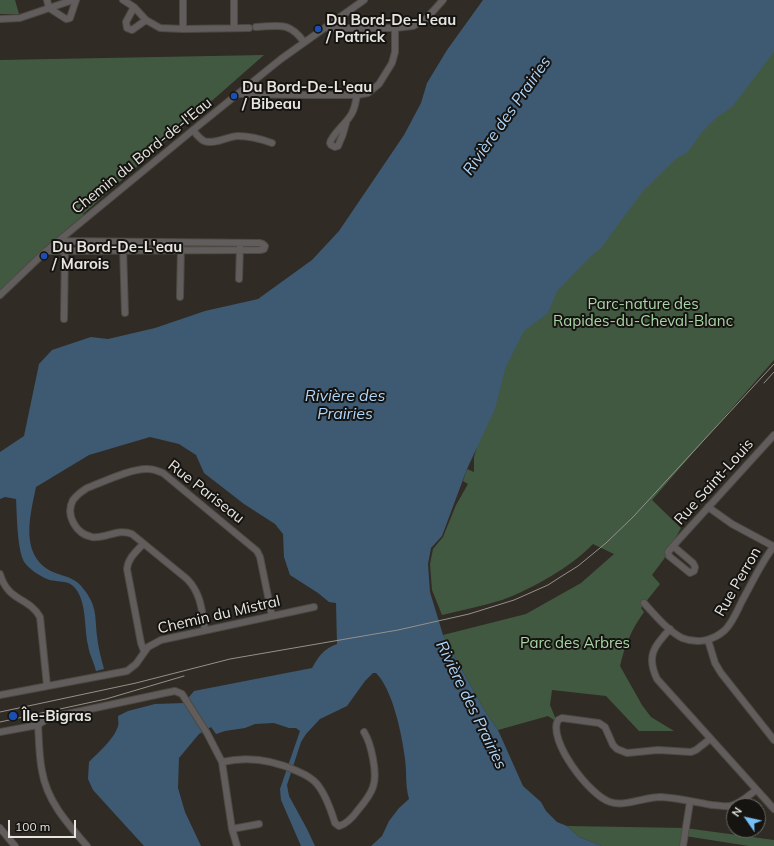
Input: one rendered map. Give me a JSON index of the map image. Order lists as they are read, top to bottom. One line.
{"streets":{"street":["Chemin du Bord-de-l'Eau","Rue Saint-Louis","Rue Pariseau","Rue Perron","Chemin du Mistral"]},"crossings":[["Rue Pariseau","Chemin du Mistral"]],"water":["Rivière des Prairies"],"parks":["Parc-nature des Rapides-du-Cheval-Blanc","Parc des Arbres"],"places":["Du Bord-De-L'eau / Patrick","Du Bord-De-L'eau / Bibeau","Du Bord-De-L'eau / Marois","Île-Bigras"],"scale_bar":"100 m","north":"top left"}
